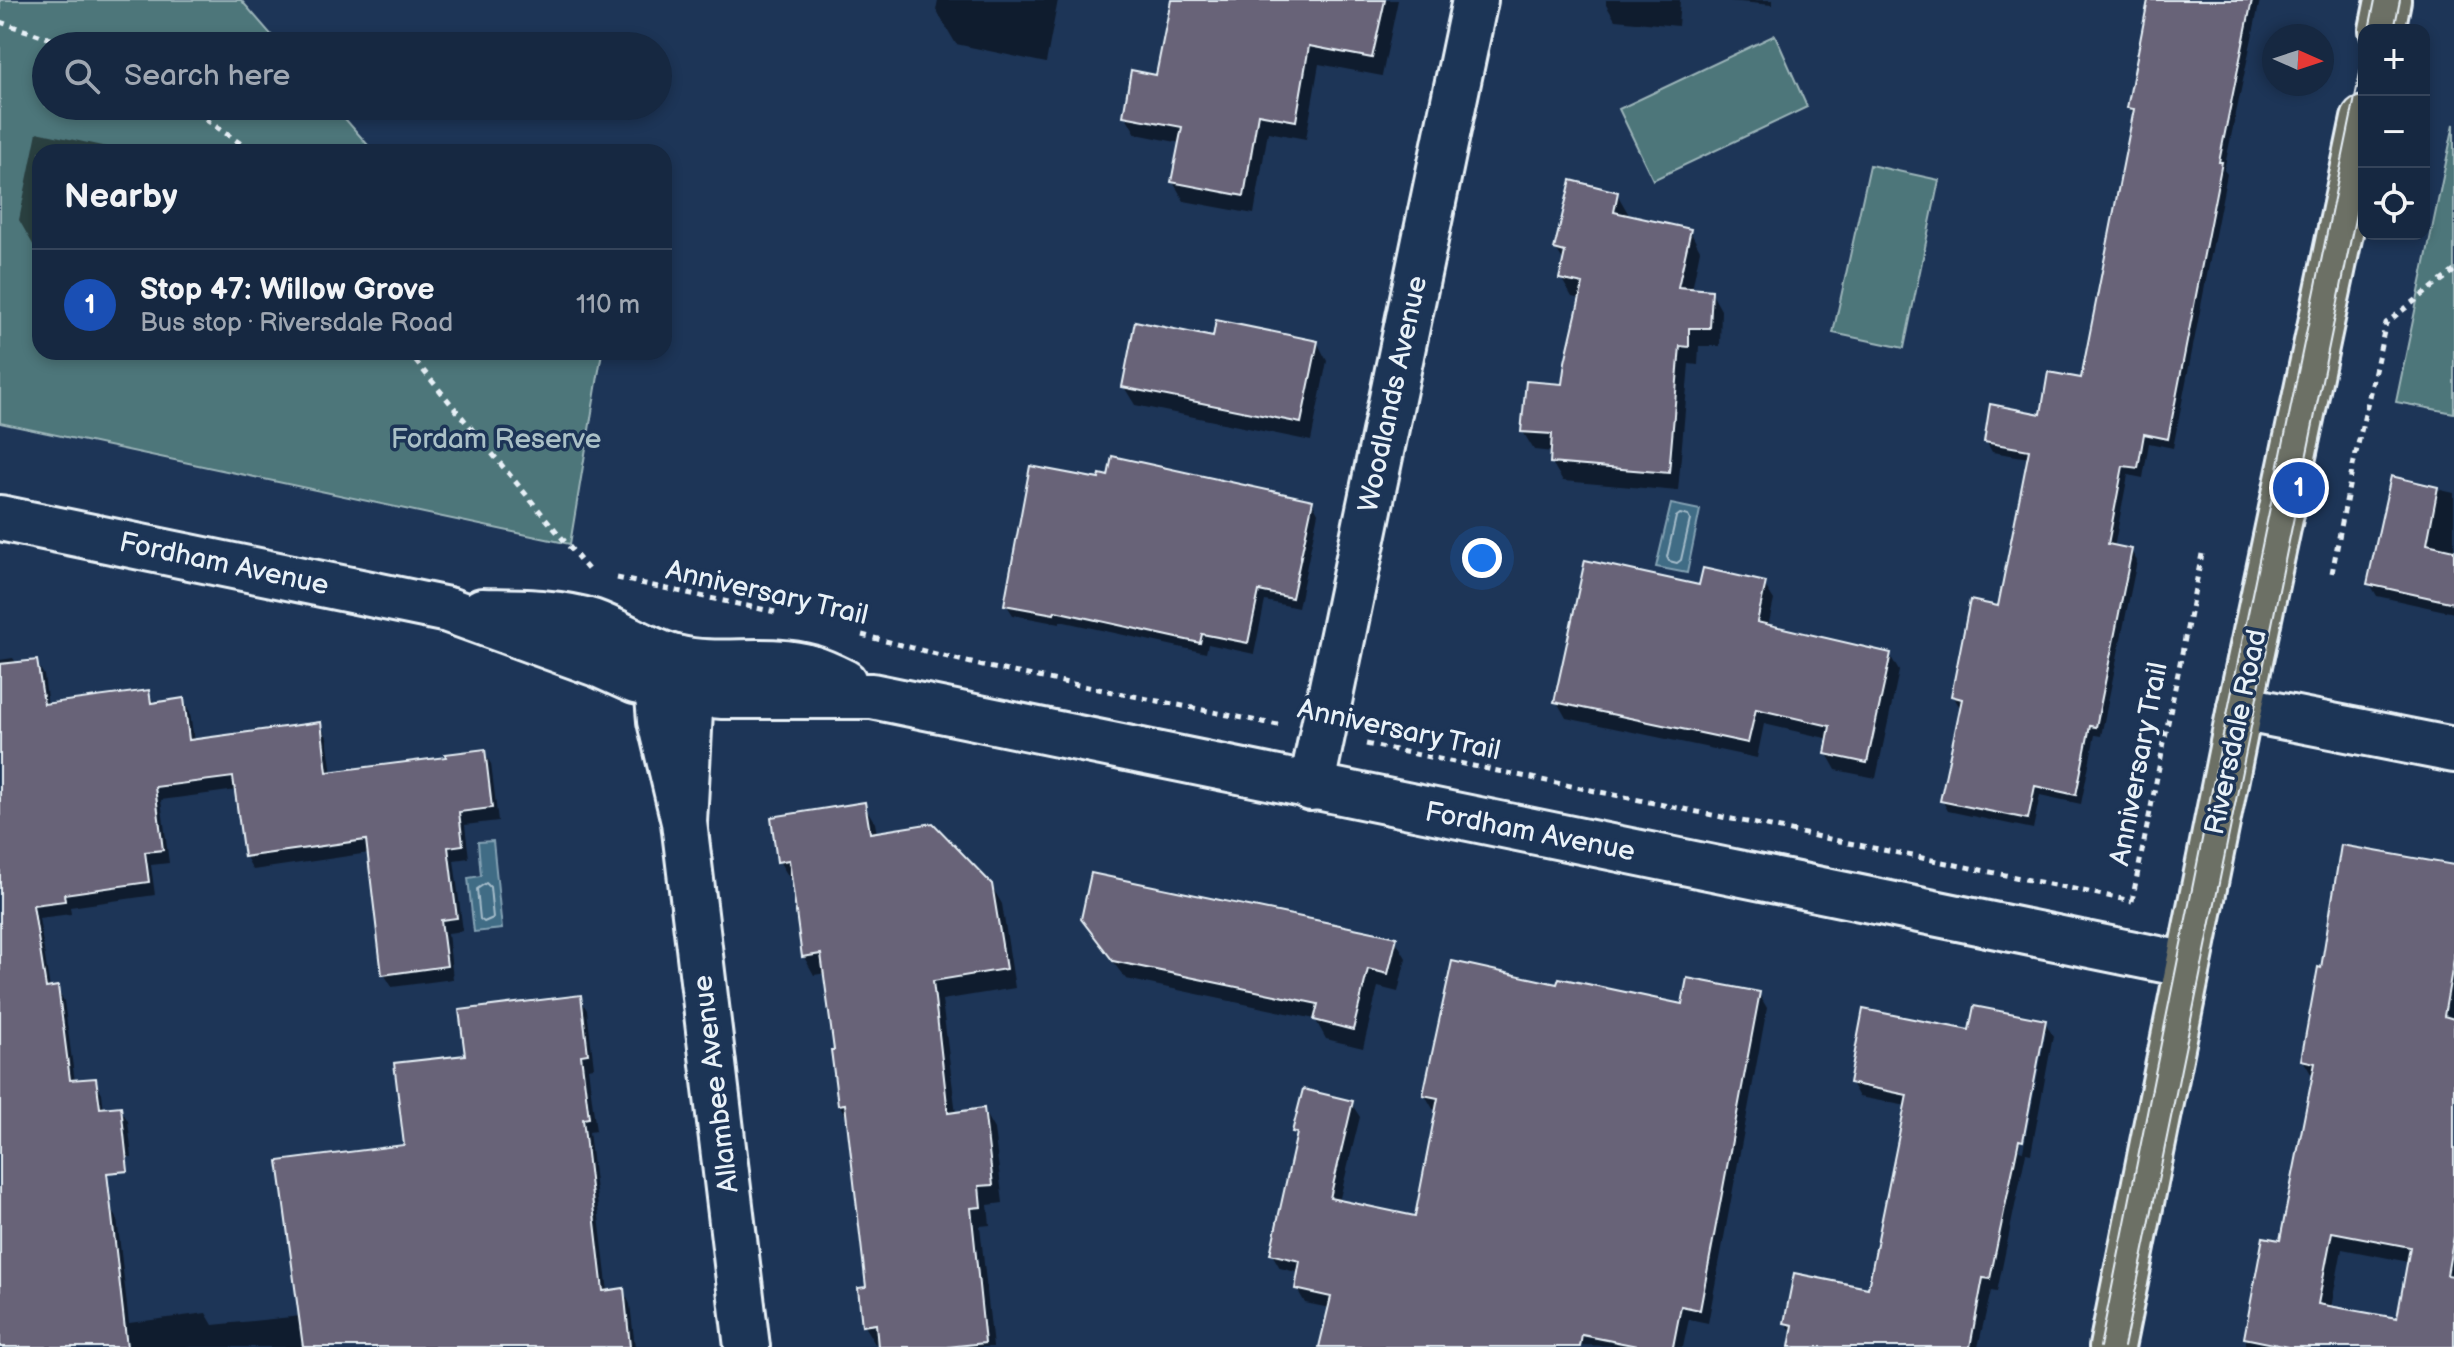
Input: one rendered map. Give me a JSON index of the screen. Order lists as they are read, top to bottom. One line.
{"streets":{"main road":["Riversdale Road"],"street":["Woodlands Avenue","Fordham Avenue","Allambee Avenue"],"path":["Anniversary Trail"]},"crossings":[["Woodlands Avenue","Fordham Avenue"],["Woodlands Avenue","Anniversary Trail"],["Fordham Avenue","Riversdale Road"],["Fordham Avenue","Allambee Avenue"]],"parks":["Fordam Reserve"],"north":"right","page":{"map_buttons":["+","−"],"search":"Search here","heading":"Nearby","list":[{"mark":"1","name":"Stop 47: Willow Grove","note":"Bus stop · Riversdale Road","value":"110 m"}],"pins":"1"}}
